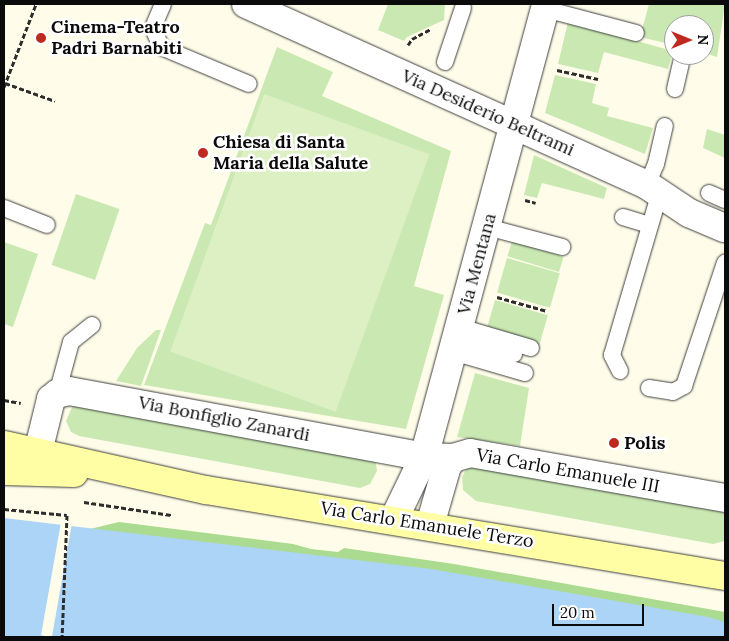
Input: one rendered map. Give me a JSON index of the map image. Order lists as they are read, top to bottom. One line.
{"streets":{"main road":["Via Carlo Emanuele Terzo"],"street":["Via Desiderio Beltrami","Via Mentana","Via Bonfiglio Zanardi","Via Carlo Emanuele III"]},"crossings":[["Via Desiderio Beltrami","Via Mentana"],["Via Mentana","Via Bonfiglio Zanardi"],["Via Mentana","Via Carlo Emanuele Terzo"],["Via Bonfiglio Zanardi","Via Carlo Emanuele III"],["Via Carlo Emanuele III","Via Carlo Emanuele Terzo"]],"places":["Cinema-Teatro Padri Barnabiti","Chiesa di Santa Maria della Salute","Polis"],"scale_bar":"20 m","north":"right"}
